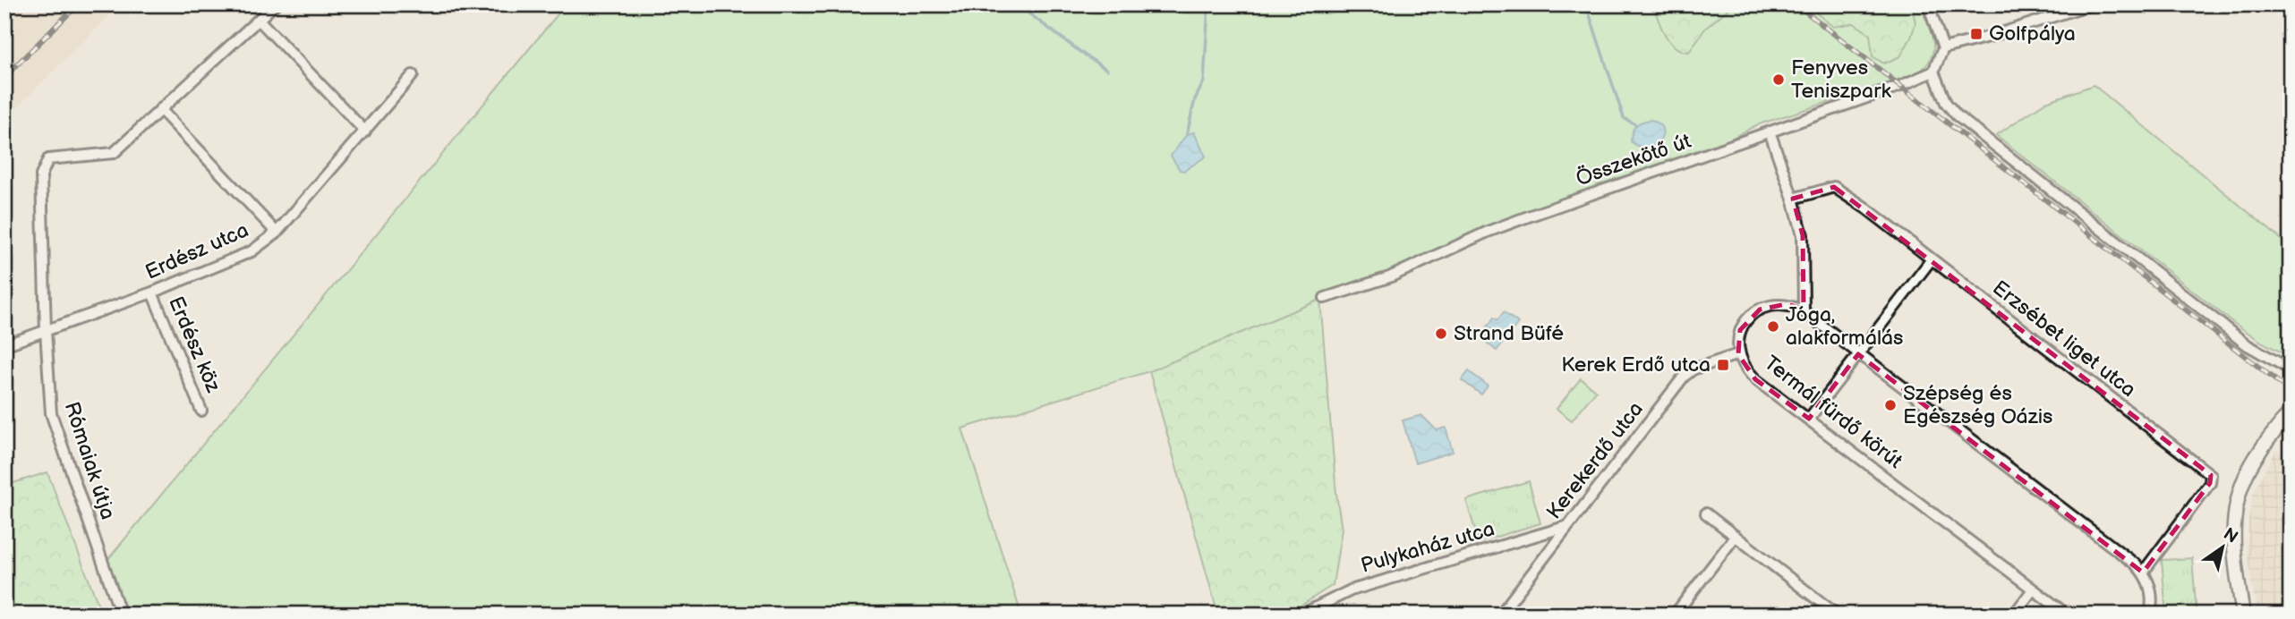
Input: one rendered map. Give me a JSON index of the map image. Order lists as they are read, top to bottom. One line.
{"streets":{"street":["Összekötő út","Erdész utca","Erzsébet liget utca","Erdész köz","Termál fürdő körút","Rómaiak útja","Kerekerdő utca","Pulykaház utca"]},"crossings":[["Erdész utca","Erdész köz"],["Erdész utca","Rómaiak útja"],["Erzsébet liget utca","Termál fürdő körút"],["Termál fürdő körút","Kerekerdő utca"],["Kerekerdő utca","Pulykaház utca"]],"places":{"transit":["Golfpálya","Kerek Erdő utca"],"other":["Fenyves Teniszpark","Jóga, alakformálás","Strand Büfé","Szépség és Egészség Oázis"]},"north":"top right"}
